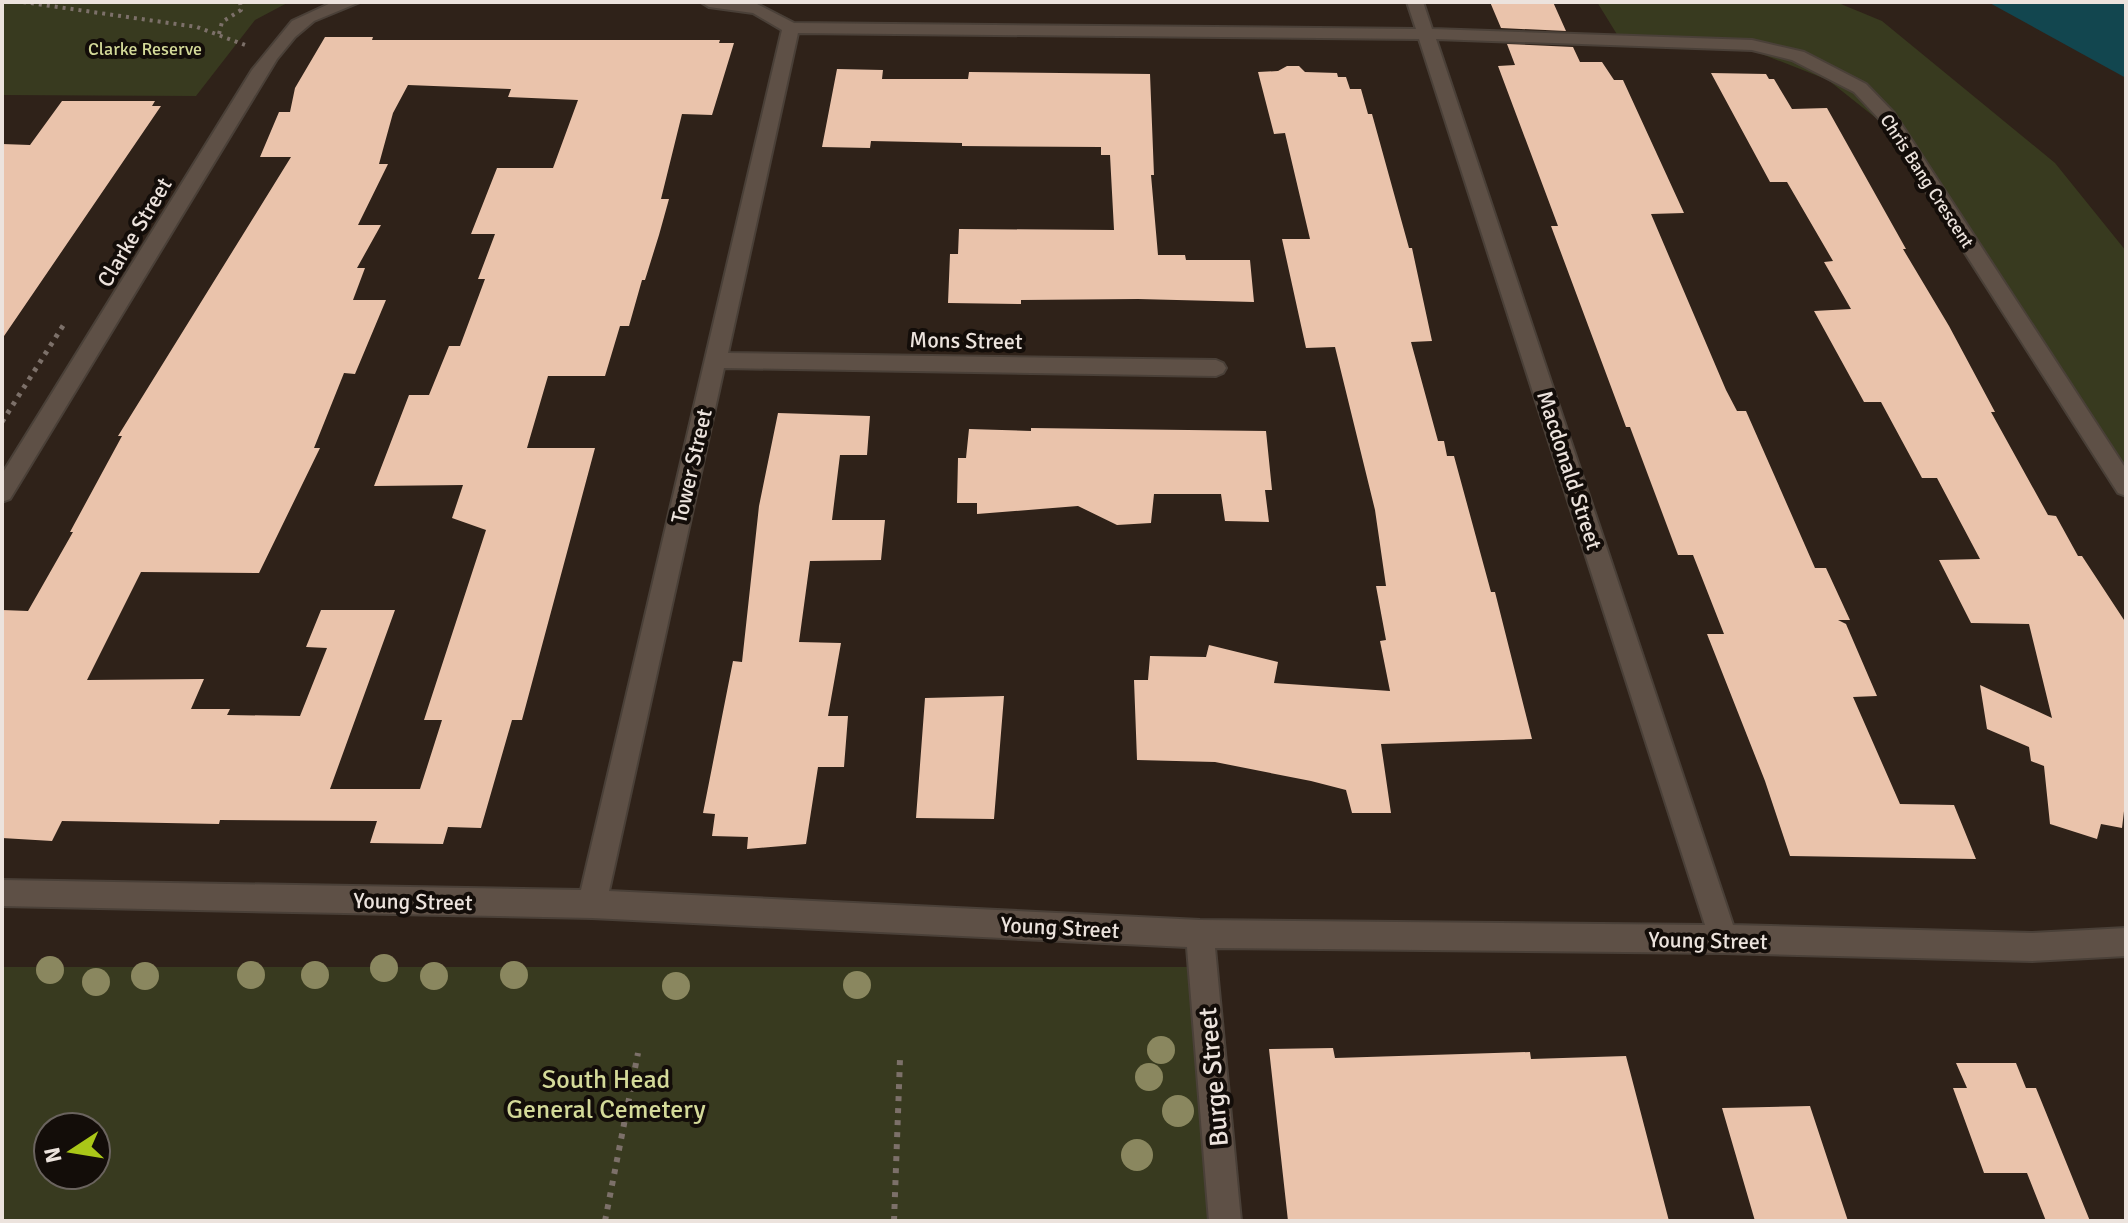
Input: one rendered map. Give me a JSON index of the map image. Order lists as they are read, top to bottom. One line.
{"streets":{"street":["Chris Bang Crescent","Clarke Street","Mons Street","Tower Street","Macdonald Street","Young Street","Burge Street"]},"crossings":[["Chris Bang Crescent","Tower Street"],["Chris Bang Crescent","Macdonald Street"],["Mons Street","Tower Street"],["Tower Street","Young Street"],["Macdonald Street","Young Street"],["Young Street","Burge Street"]],"parks":["Clarke Reserve","South Head General Cemetery"],"north":"left"}
